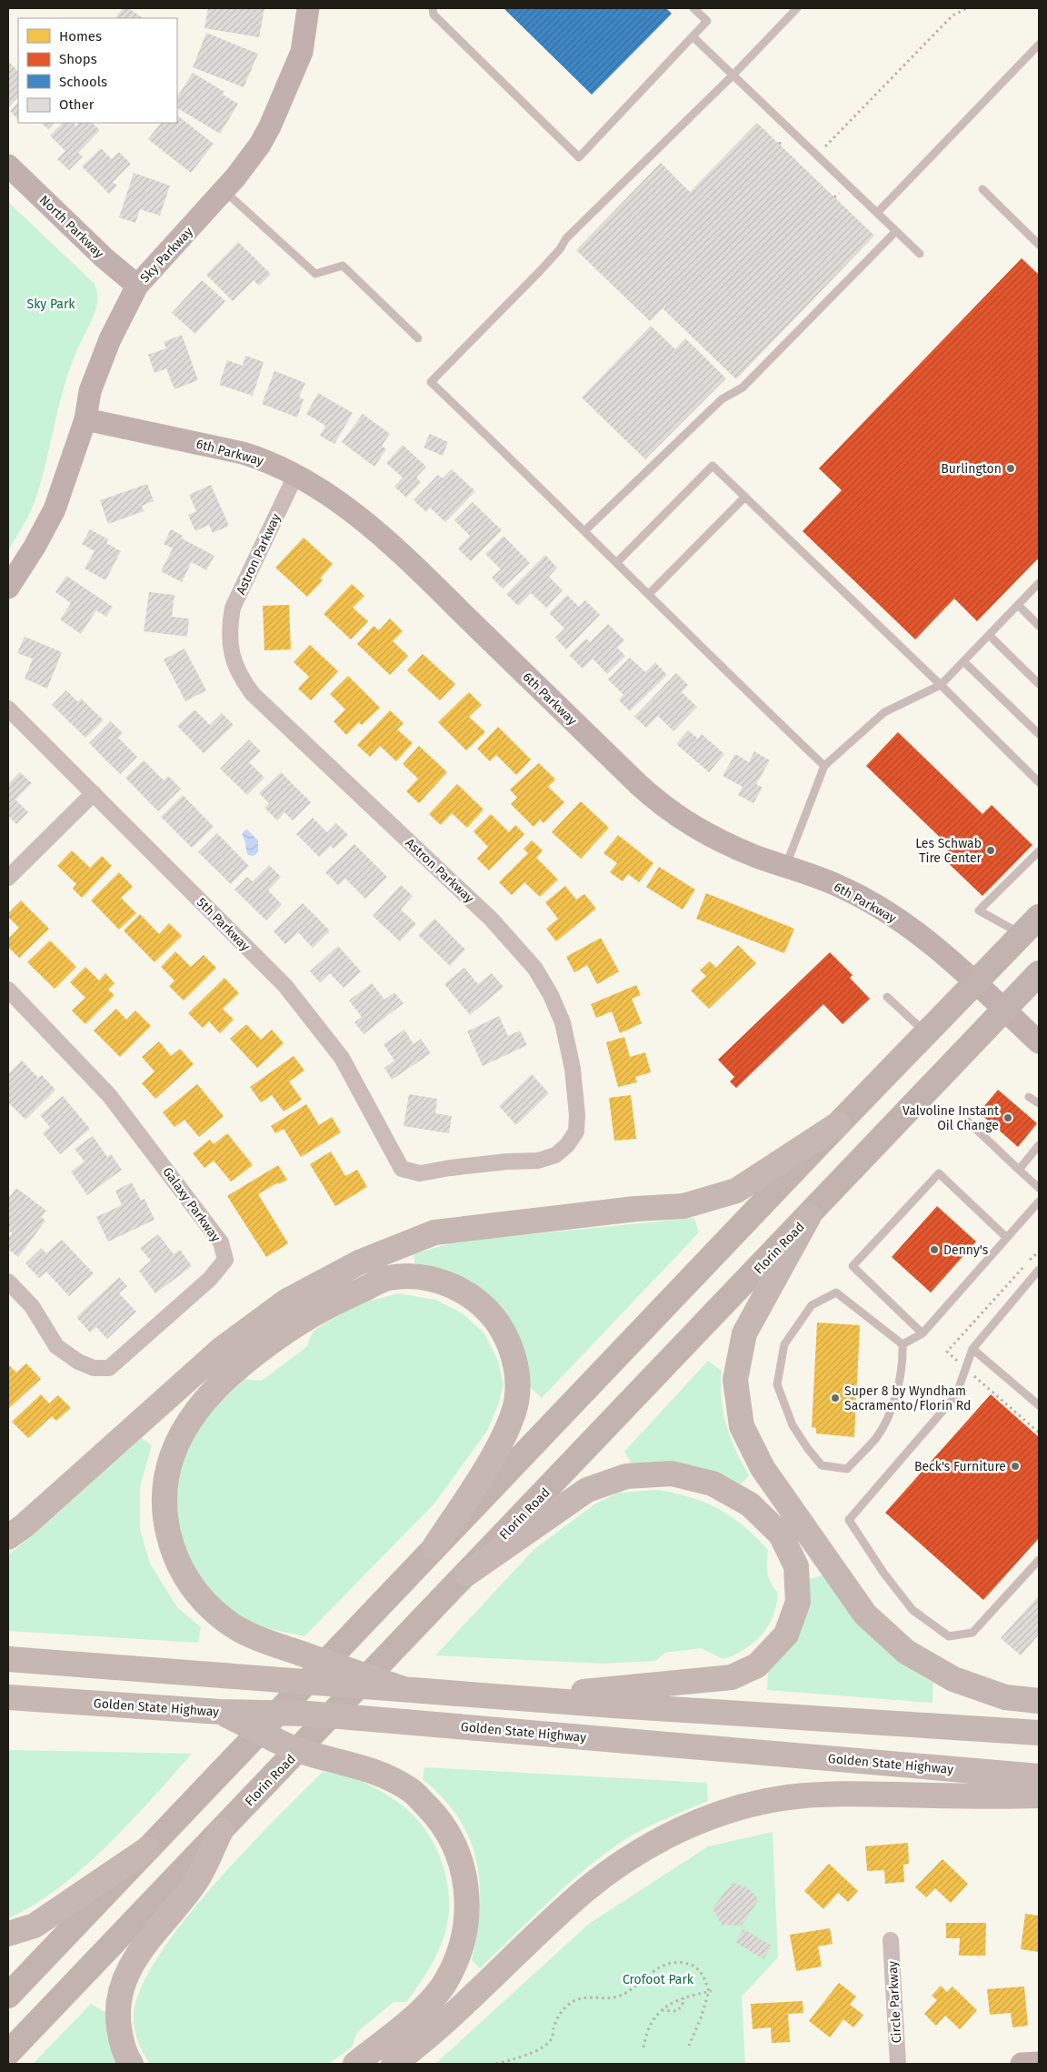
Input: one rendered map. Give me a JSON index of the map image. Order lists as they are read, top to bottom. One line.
{"streets":{"highway":["Golden State Highway"],"main road":["Florin Road"],"street":["North Parkway","Sky Parkway","6th Parkway","Astron Parkway","5th Parkway","Galaxy Parkway","Circle Parkway"]},"crossings":[["North Parkway","Sky Parkway"],["Sky Parkway","6th Parkway"],["6th Parkway","Astron Parkway"],["6th Parkway","Florin Road"],["Astron Parkway","5th Parkway"]],"parks":["Sky Park","Crofoot Park"],"places":["Burlington","Les Schwab Tire Center","Valvoline Instant Oil Change","Denny's","Super 8 by Wyndham Sacramento/Florin Rd","Beck's Furniture"],"legend":["Homes","Shops","Schools","Other"]}
